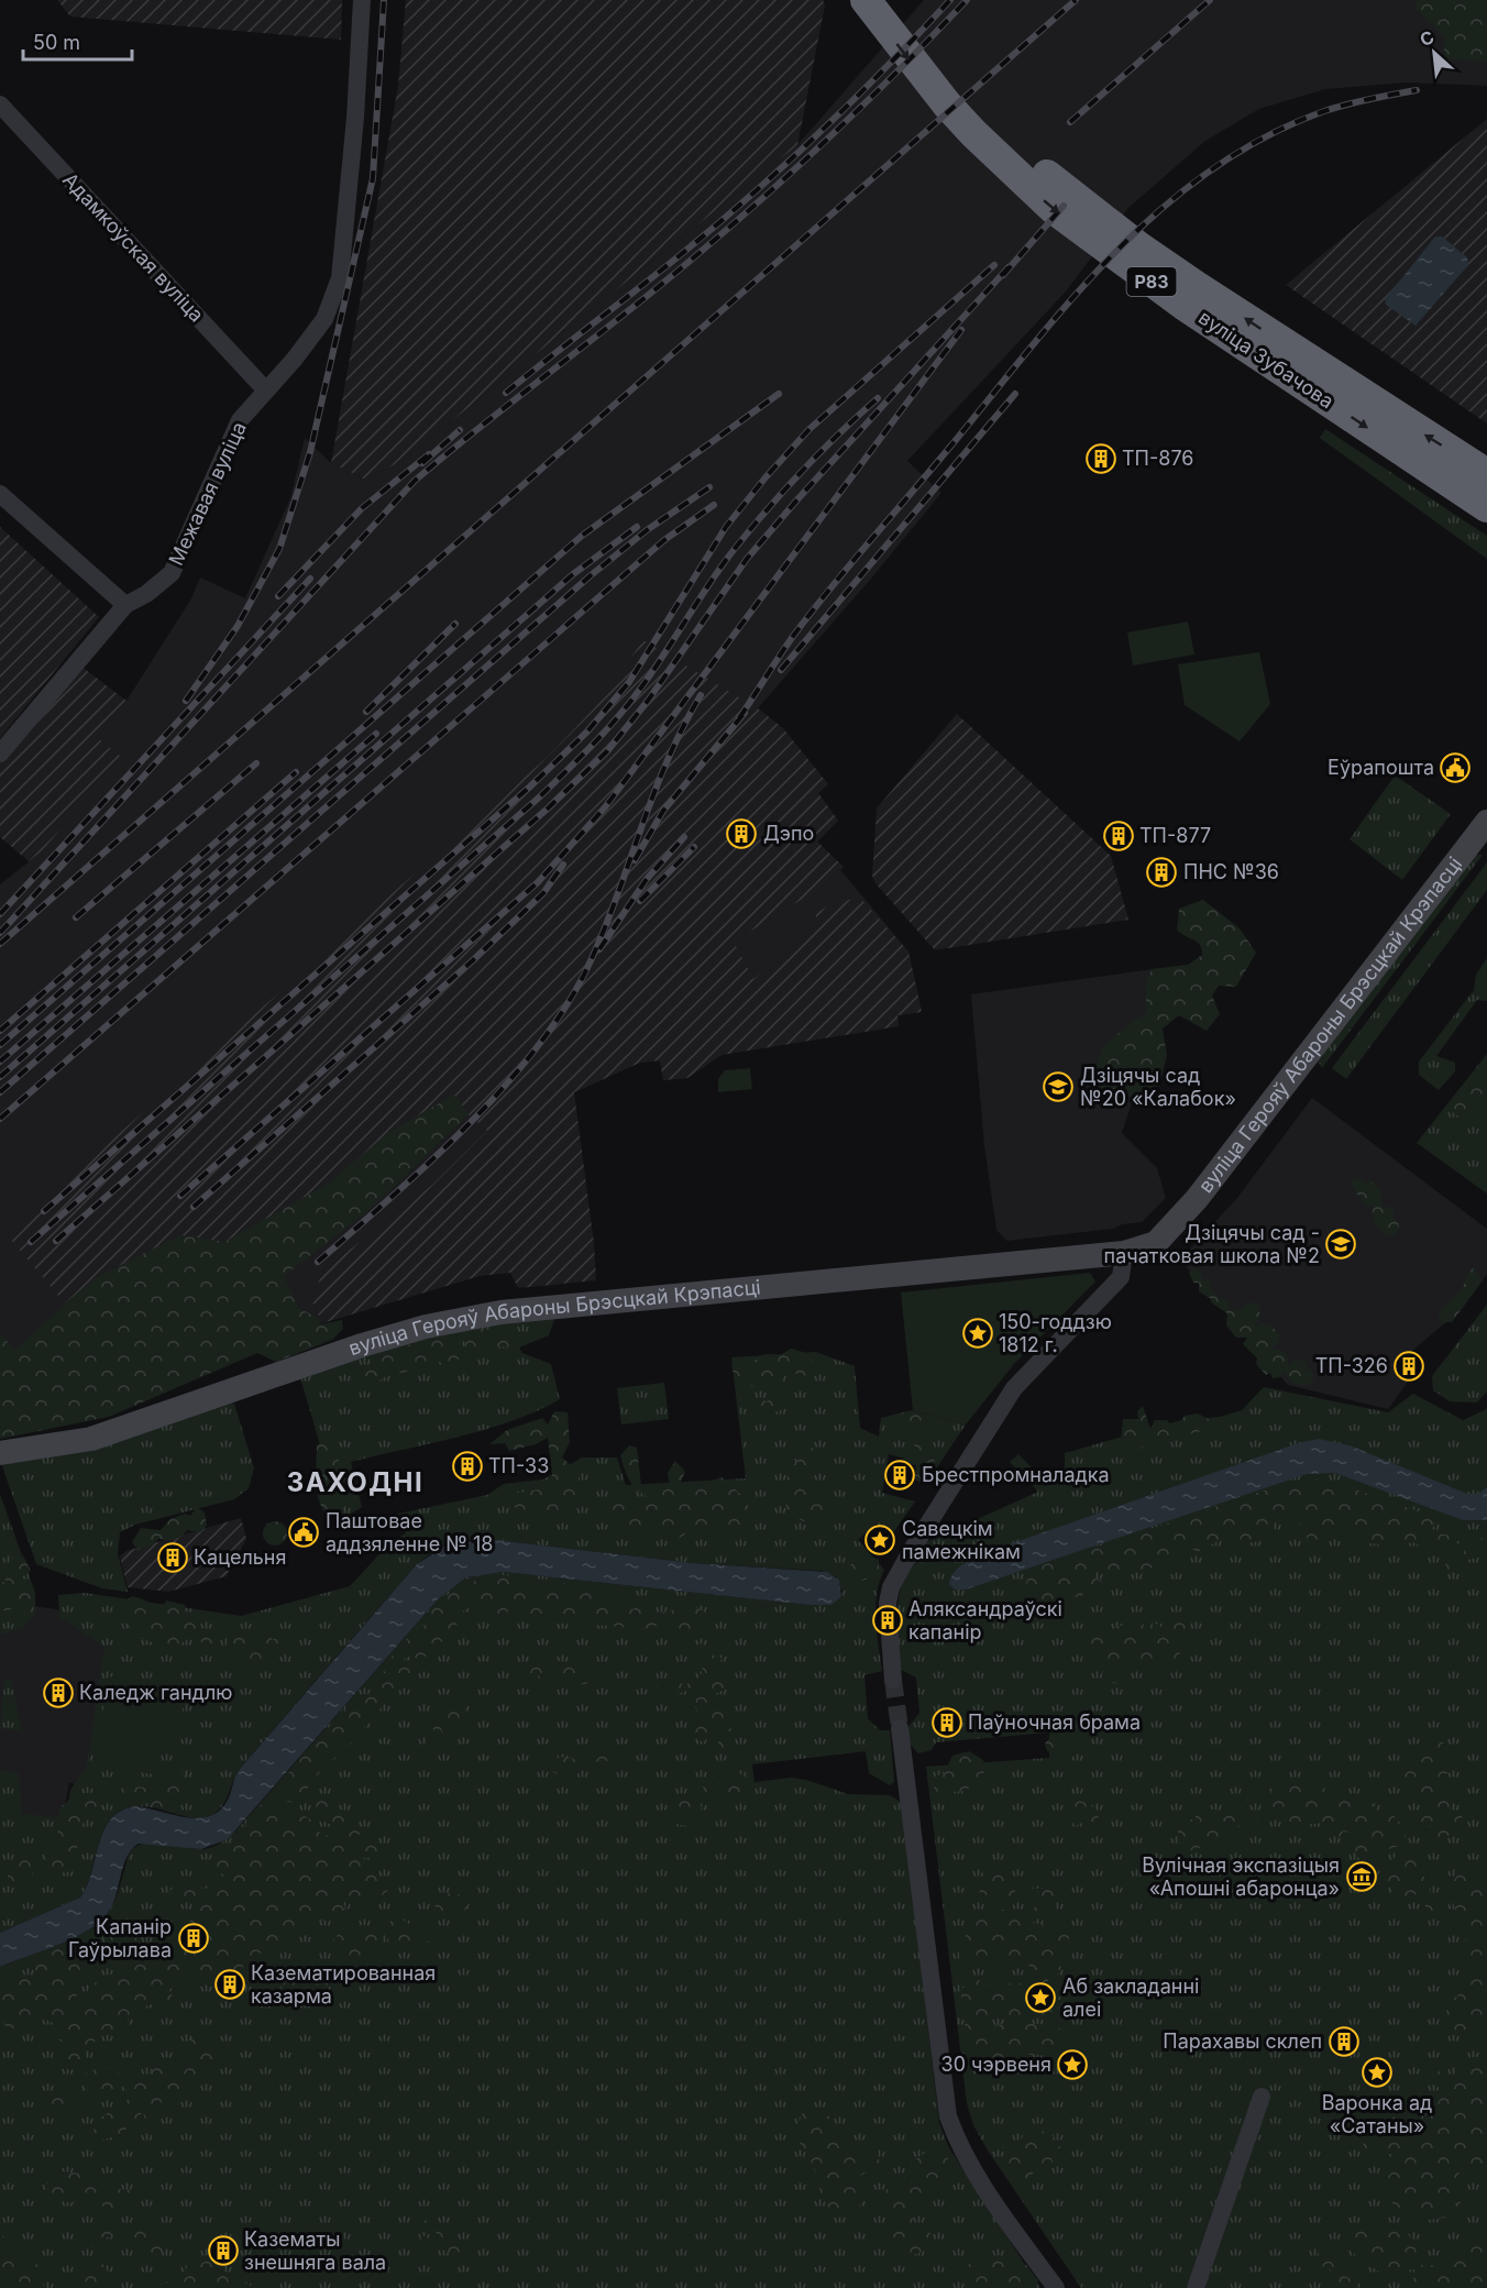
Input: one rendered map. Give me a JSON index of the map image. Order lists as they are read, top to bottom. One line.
{"streets":{"highway":["Р83","вуліца Зубачова"],"main road":["вуліца Герояў Абароны Брэсцкай Крэпасці"],"street":["Адамкоўская вуліца","Межавая вуліца"]},"crossings":[["Адамкоўская вуліца","Межавая вуліца"]],"districts":["ЗАХОДНІ"],"places":{"building":["ТП-876","Дэпо","ТП-877","ПНС №36","ТП-326","ТП-33","Брестпромналадка","Кацельня","Аляксандраўскі капанір","Каледж гандлю","Паўночная брама","Капанір Гаўрылава","Казематированная казарма","Парахавы склеп","Казематы знешняга вала"],"public building":["Еўрапошта","Паштовае аддзяленне № 18"],"school or university":["Дзіцячы сад №20 «Калабок»","Дзіцячы сад - пачатковая школа №2"],"place":["150-годдзю 1812 г.","Савецкім памежнікам","Аб закладанні алеі","30 чэрвеня","Варонка ад «Сатаны»"],"museum":["Вулічная экспазіцыя «Апошні абаронца»"]},"scale_bar":"50 m","north":"top left"}
